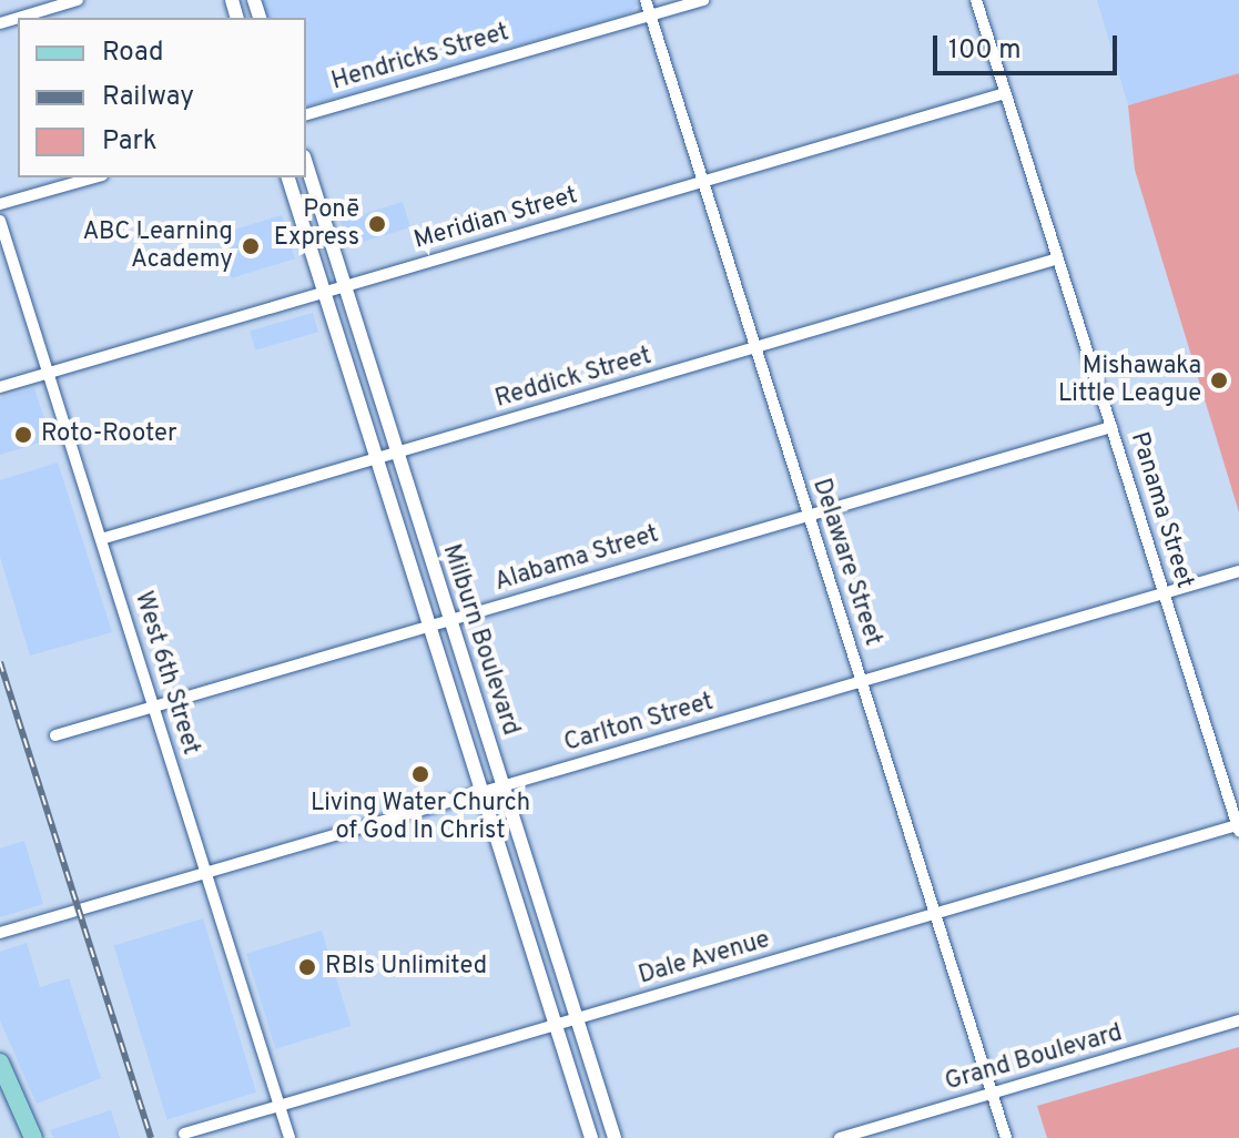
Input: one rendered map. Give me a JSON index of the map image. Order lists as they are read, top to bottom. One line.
{"streets":{"street":["Hendricks Street","Meridian Street","Reddick Street","Panama Street","Alabama Street","Delaware Street","Milburn Boulevard","West 6th Street","Carlton Street","Dale Avenue","Grand Boulevard"]},"crossings":[["Hendricks Street","Delaware Street"],["Meridian Street","Panama Street"],["Meridian Street","Delaware Street"],["Meridian Street","Milburn Boulevard"],["Meridian Street","West 6th Street"],["Reddick Street","Panama Street"],["Reddick Street","Delaware Street"],["Reddick Street","Milburn Boulevard"],["Reddick Street","West 6th Street"],["Panama Street","Alabama Street"],["Panama Street","Carlton Street"],["Panama Street","Dale Avenue"],["Alabama Street","Delaware Street"],["Alabama Street","Milburn Boulevard"],["Alabama Street","West 6th Street"],["Delaware Street","Carlton Street"],["Delaware Street","Dale Avenue"],["Delaware Street","Grand Boulevard"],["Milburn Boulevard","Carlton Street"],["Milburn Boulevard","Dale Avenue"],["West 6th Street","Carlton Street"],["West 6th Street","Dale Avenue"]],"places":["Ponē Express","ABC Learning Academy","Mishawaka Little League","Roto-Rooter","Living Water Church of God In Christ","RBIs Unlimited"],"legend":["Road","Railway","Park"],"scale_bar":"100 m"}
